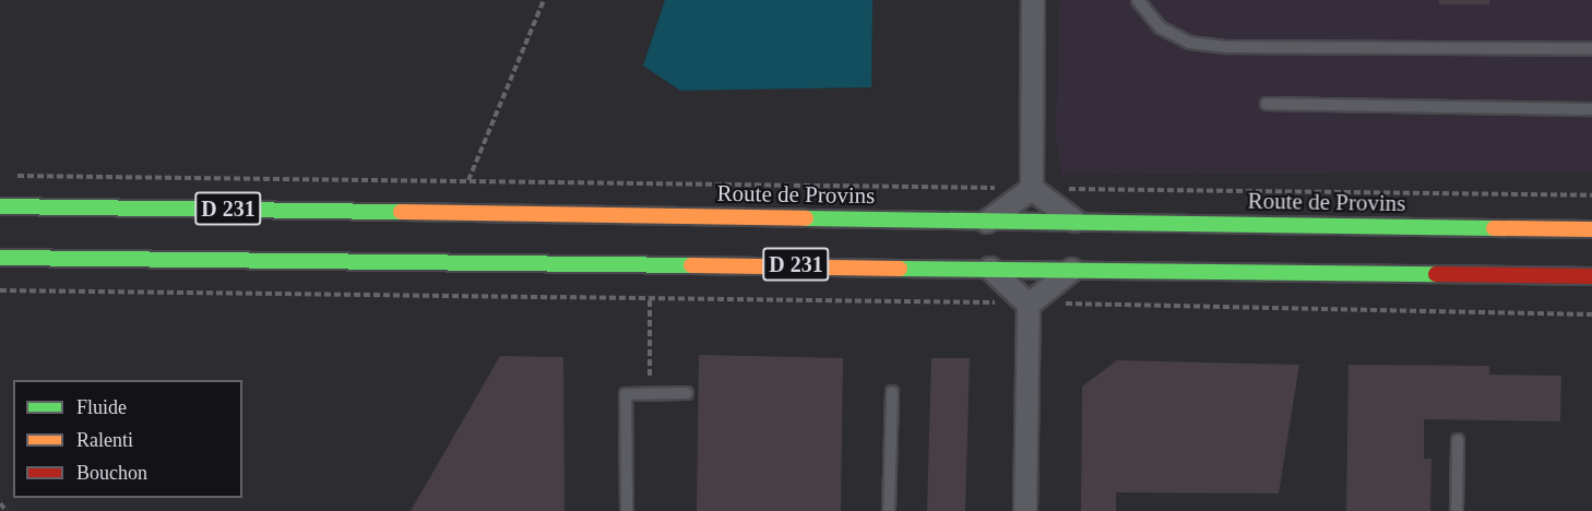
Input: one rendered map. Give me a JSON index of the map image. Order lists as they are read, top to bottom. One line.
{"streets":{"main road":["Route de Provins","D 231"]},"legend":["Fluide","Ralenti","Bouchon"]}
